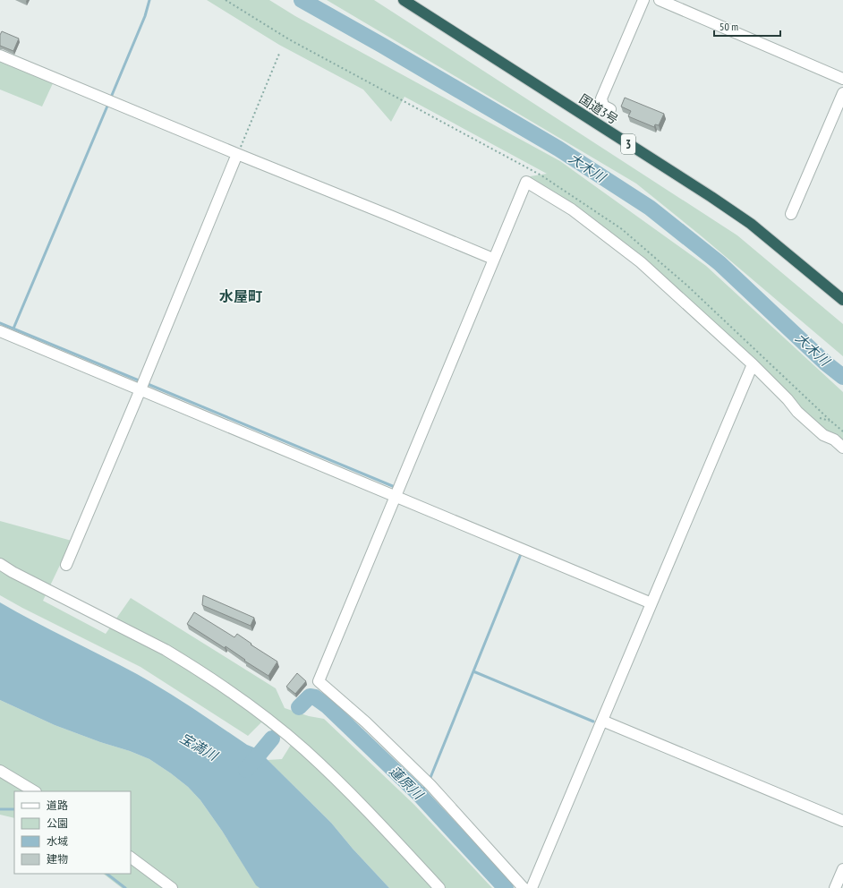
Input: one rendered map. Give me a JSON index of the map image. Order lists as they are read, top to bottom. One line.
{"streets":{"highway":["国道3号","3"]},"districts":["水屋町"],"water":["大木川","宝満川","蓮原川"],"legend":["道路","公園","水域","建物"],"scale_bar":"50 m"}
